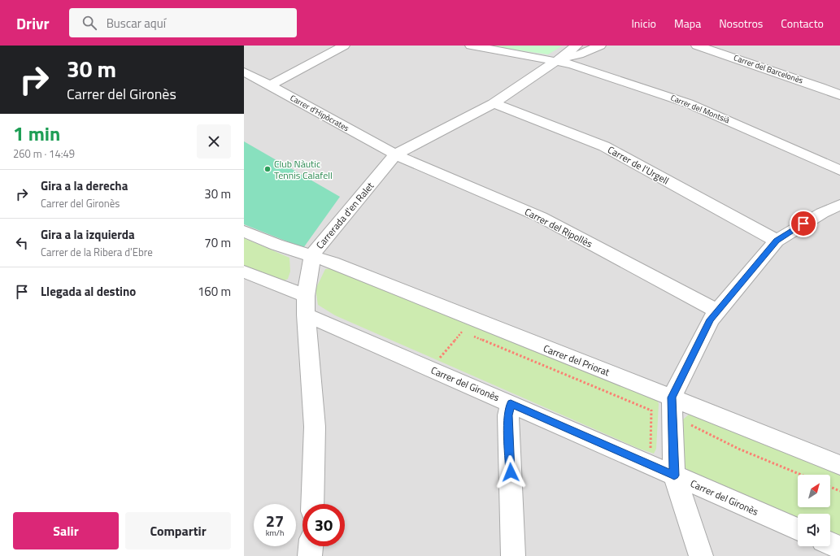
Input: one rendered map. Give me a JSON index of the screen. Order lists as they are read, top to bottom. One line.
{"streets":{"street":["Carrer del Barcelonès","Carrer del Montsià","Carrer d'Hipòcrates","Carrer de l'Urgell","Carrerada d'en Ralet","Carrer del Ripollès","Carrer del Priorat","Carrer del Gironès"]},"crossings":[["Carrer del Montsià","Carrerada d'en Ralet"],["Carrer d'Hipòcrates","Carrerada d'en Ralet"],["Carrer d'Hipòcrates","Carrer del Ripollès"],["Carrer de l'Urgell","Carrerada d'en Ralet"],["Carrerada d'en Ralet","Carrer del Ripollès"],["Carrerada d'en Ralet","Carrer del Priorat"],["Carrerada d'en Ralet","Carrer del Gironès"]],"places":["Club Nàutic Tennis Calafell"],"north":"top right","page":{"header":"Drivr","search":"Buscar aquí","nav":["Inicio","Mapa","Nosotros","Contacto"],"turn":["30 m","Carrer del Gironès"],"heading":["1 min","260 m · 14:49"],"list":[{"name":"Gira a la derecha","note":"Carrer del Gironès","value":"30 m"},{"name":"Gira a la izquierda","note":"Carrer de la Ribera d'Ebre","value":"70 m"},{"name":"Llegada al destino","value":"160 m"}],"speed":"27 km/h","limit":"30","buttons":["Salir","Compartir"]}}
